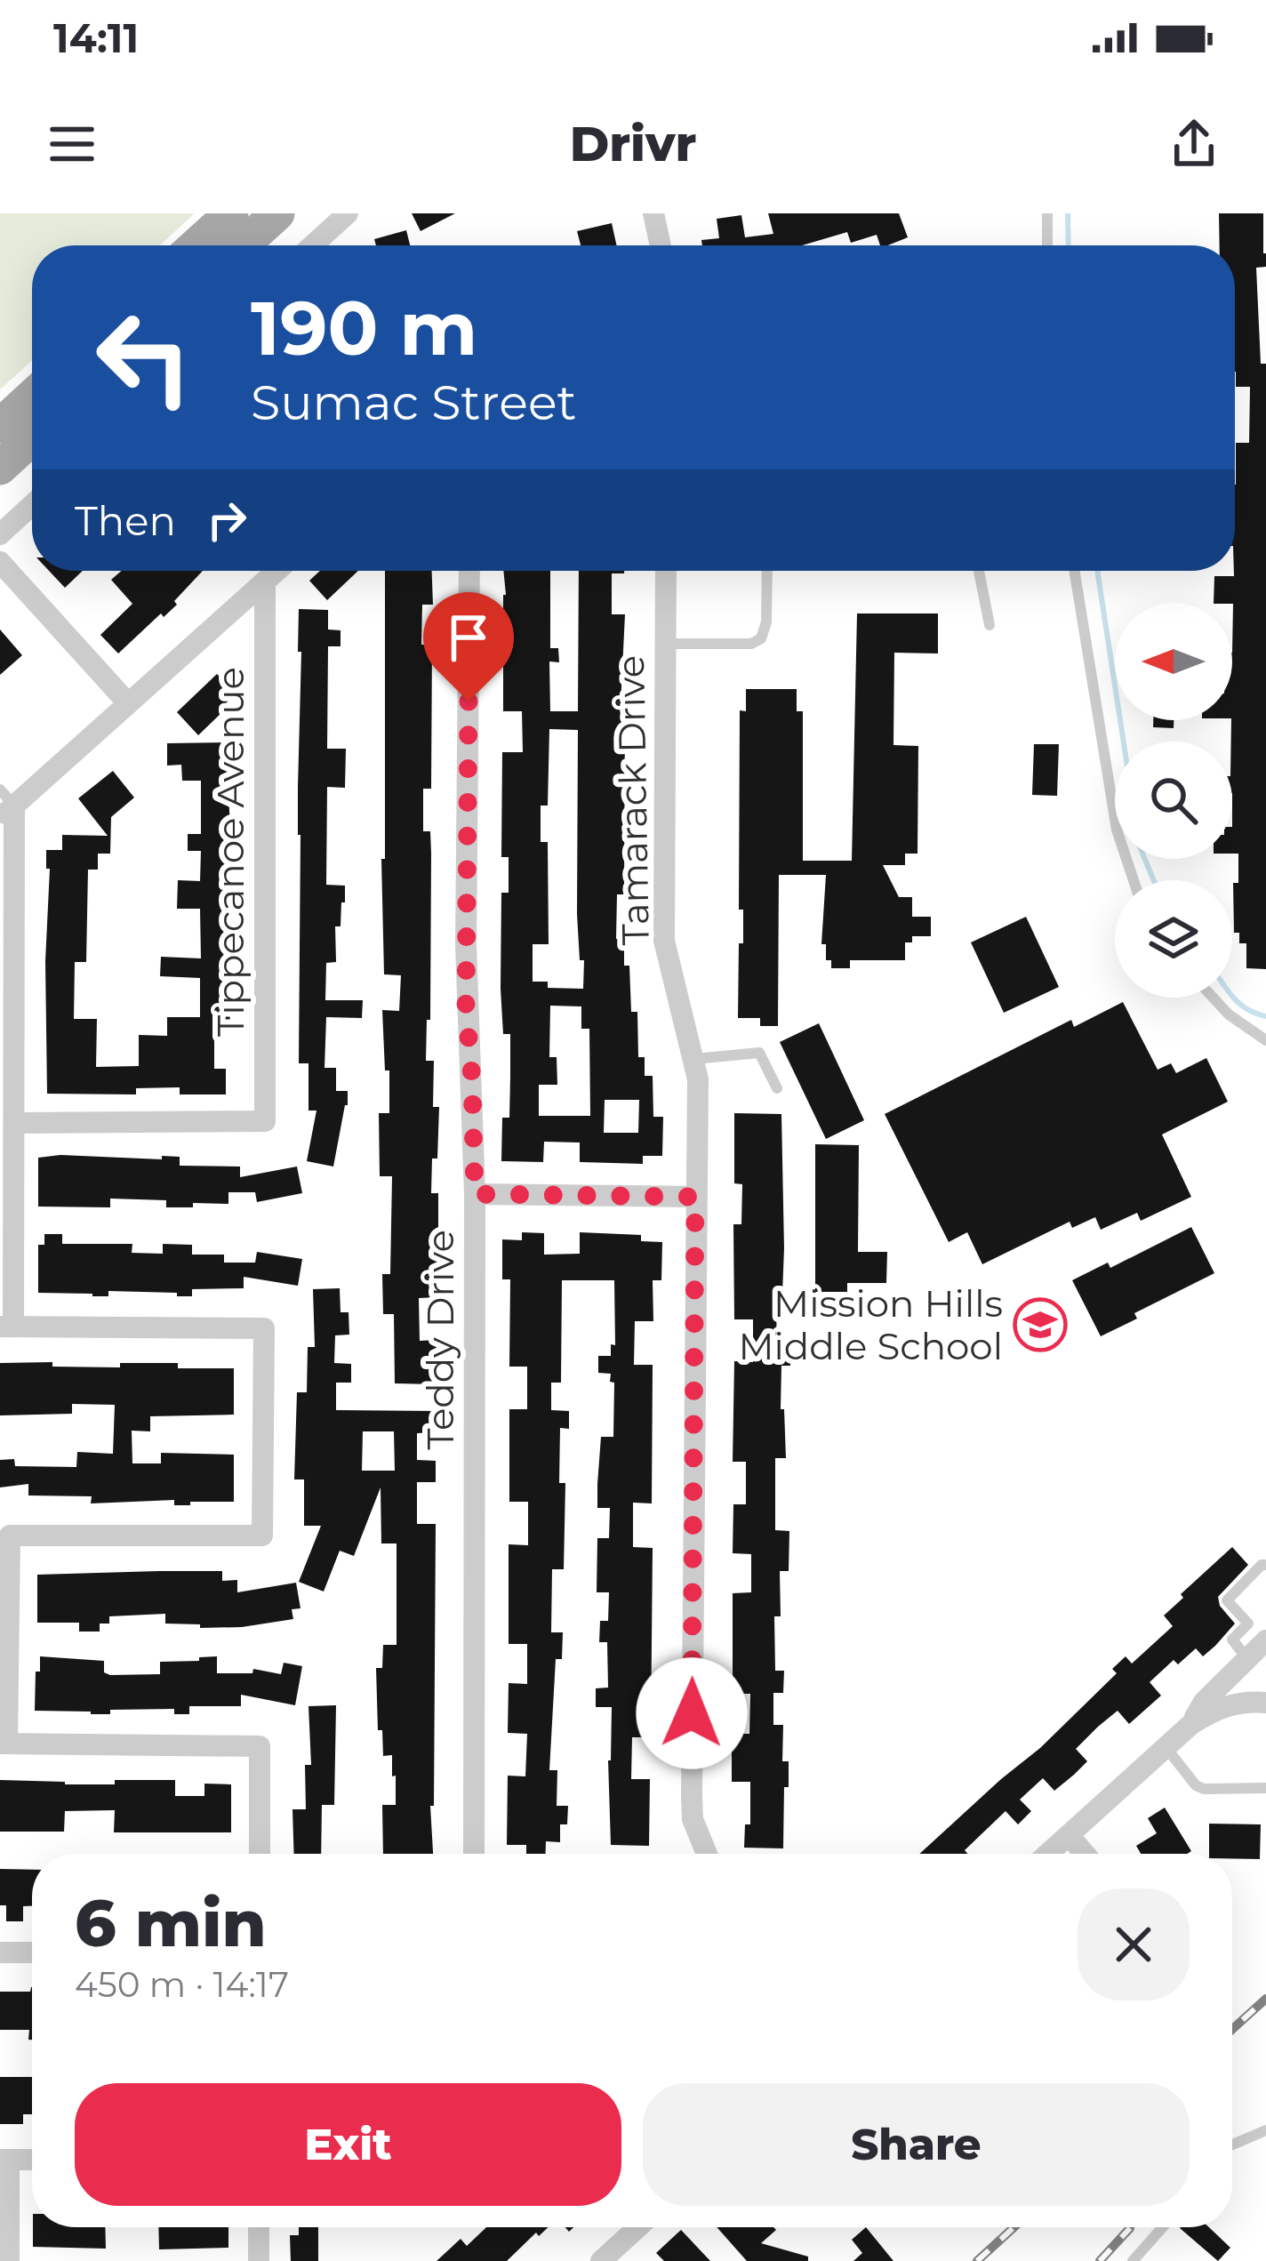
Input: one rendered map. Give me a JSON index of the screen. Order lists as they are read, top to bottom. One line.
{"streets":{"street":["Tamarack Drive","Tippecanoe Avenue","Teddy Drive"]},"places":{"school or university":["Mission Hills Middle School"]},"north":"left","page":{"status":"14:11","header":"Drivr","turn":["190 m","Sumac Street"],"then":"Then","heading":["6 min","450 m · 14:17"],"buttons":["Exit","Share"]}}
